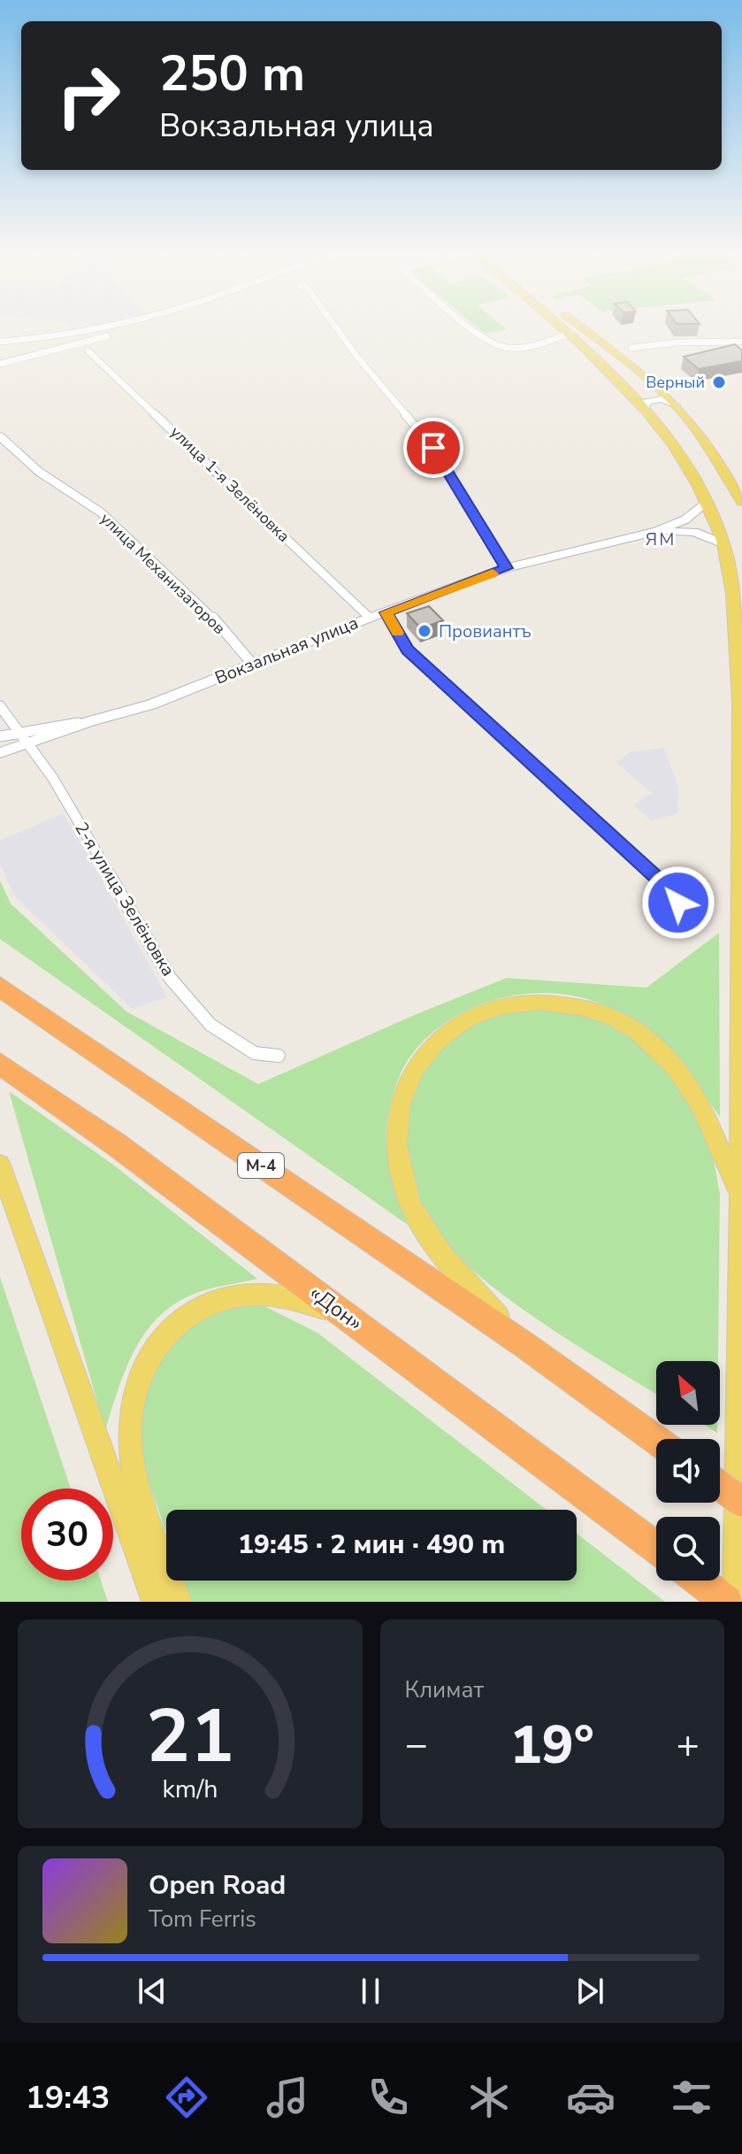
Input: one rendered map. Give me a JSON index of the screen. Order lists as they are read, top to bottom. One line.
{"streets":{"highway":["М-4","«Дон»"],"street":["улица 1-я Зелёновка","улица Механизаторов","Вокзальная улица","2-я улица Зелёновка"]},"crossings":[["улица 1-я Зелёновка","Вокзальная улица"],["улица Механизаторов","Вокзальная улица"],["Вокзальная улица","2-я улица Зелёновка"]],"districts":["ЯМ"],"places":["Верный","Провиантъ"],"north":"top left","page":{"turn":["250 m","Вокзальная улица"],"limit":"30","trip":"19:45 · 2 мин · 490 m","tile":"Климат","heat":["−","19°","+"],"song":["Open Road","Tom Ferris"],"tabs":"19:43","gauge":["21","km/h"]}}
